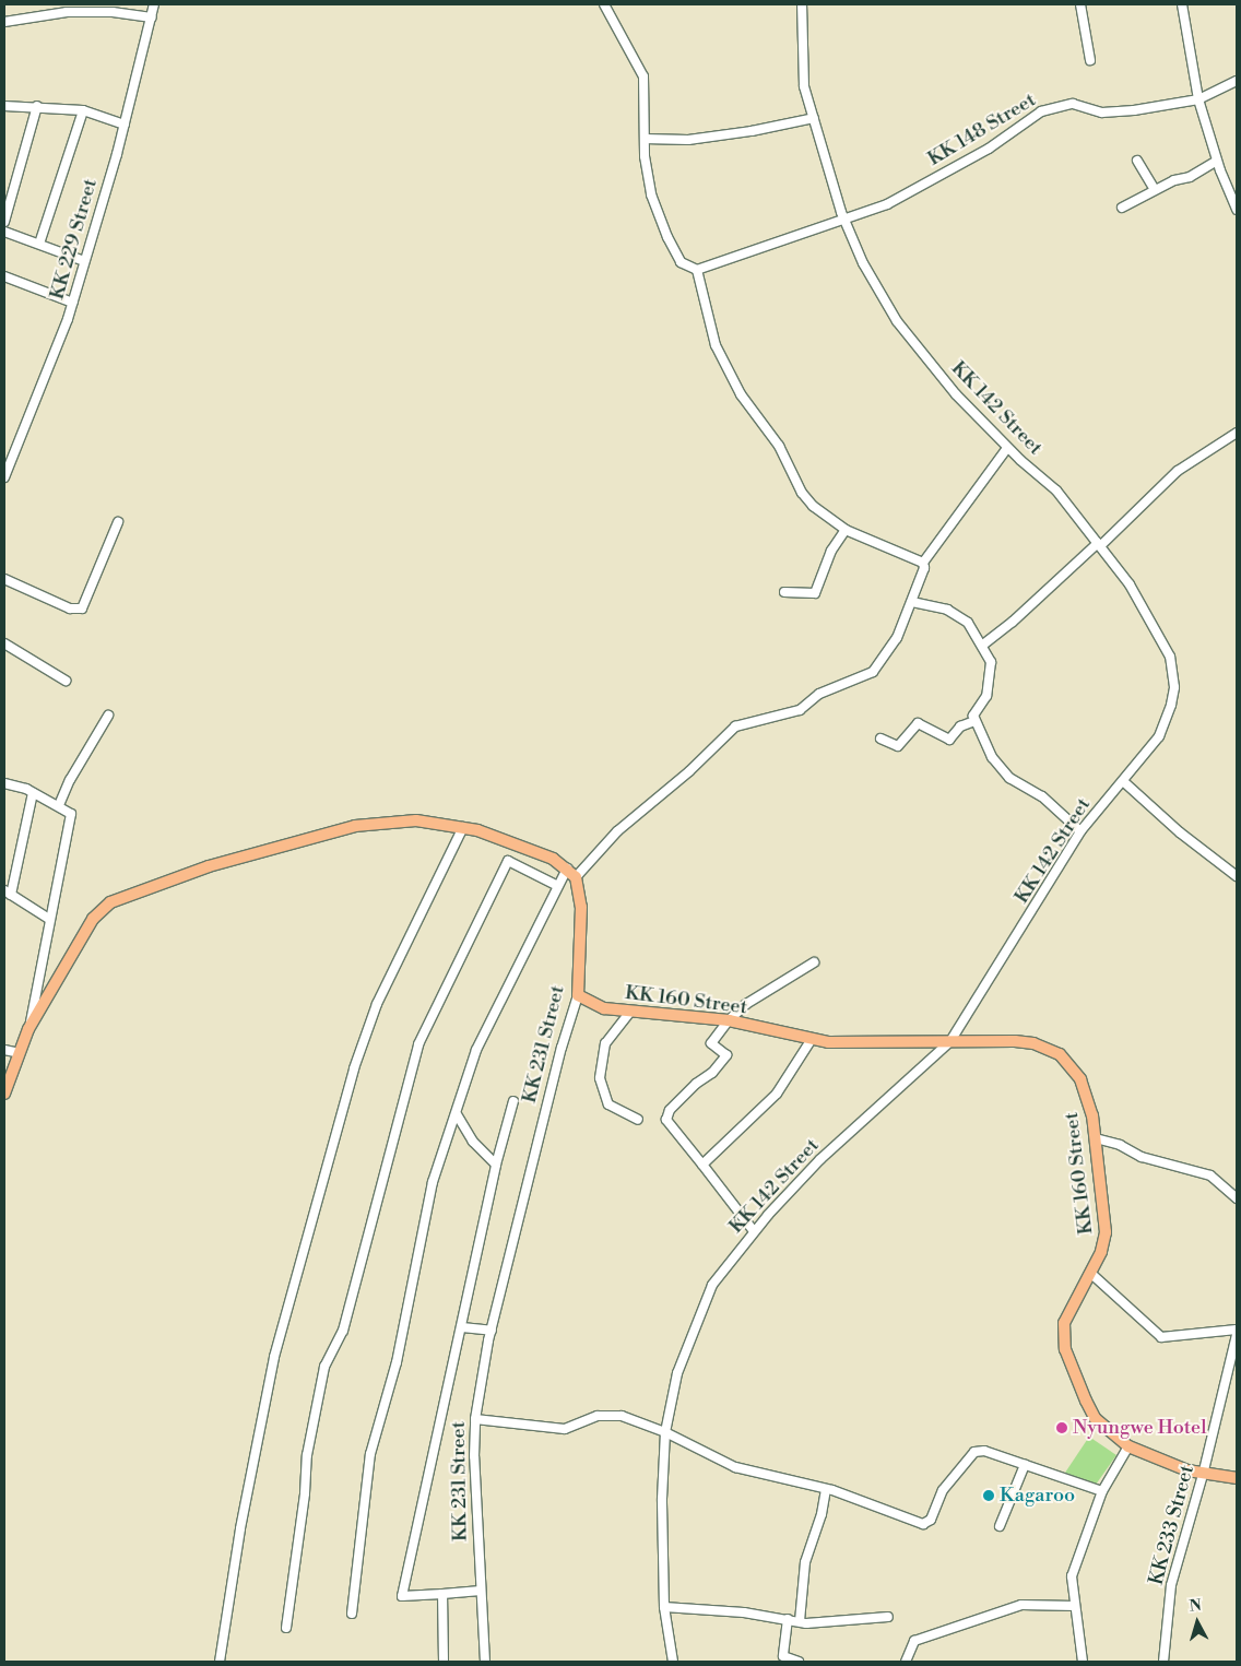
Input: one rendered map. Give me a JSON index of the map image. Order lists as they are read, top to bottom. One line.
{"streets":{"main road":["KK 160 Street","KK 231 Street"],"street":["KK 148 Street","KK 229 Street","KK 142 Street","KK 233 Street"]},"crossings":[["KK 148 Street","KK 142 Street"],["KK 142 Street","KK 160 Street"],["KK 160 Street","KK 231 Street"],["KK 160 Street","KK 233 Street"]],"places":["Nyungwe Hotel","Kagaroo"],"north":"top"}
